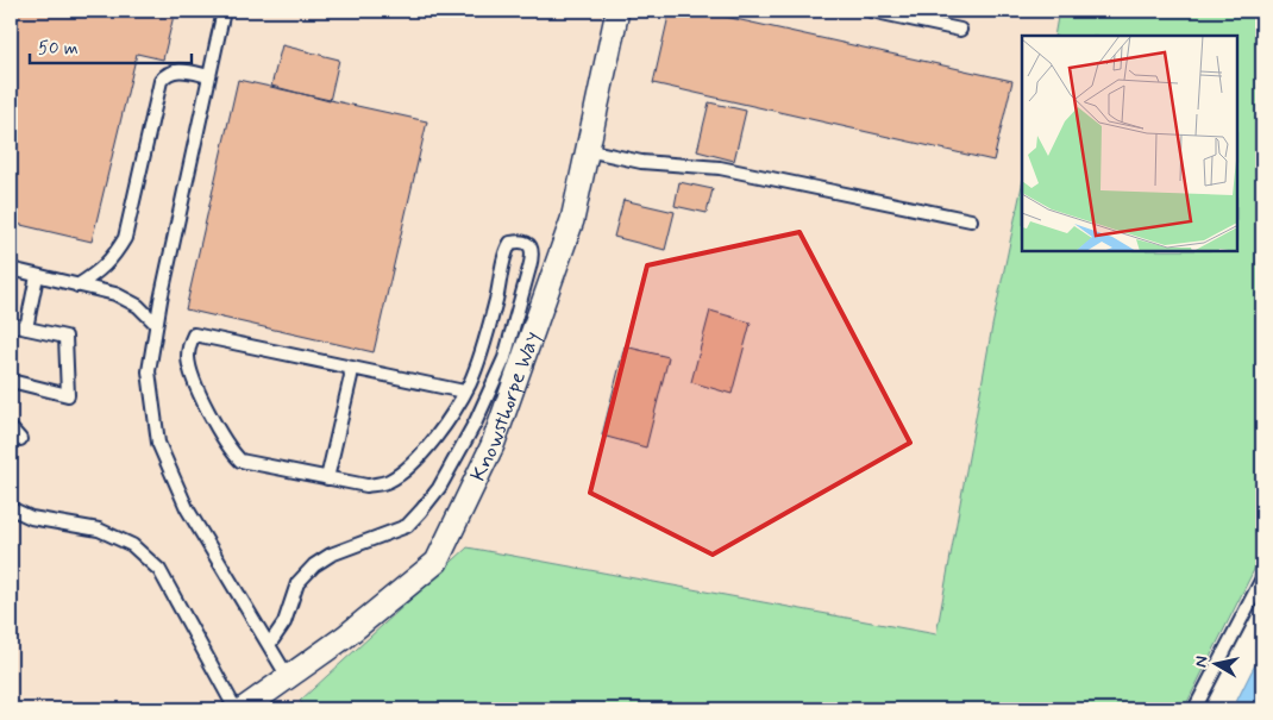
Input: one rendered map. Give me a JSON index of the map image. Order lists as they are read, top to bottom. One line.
{"streets":{"street":["Knowsthorpe Way"]},"scale_bar":"50 m","north":"left"}
